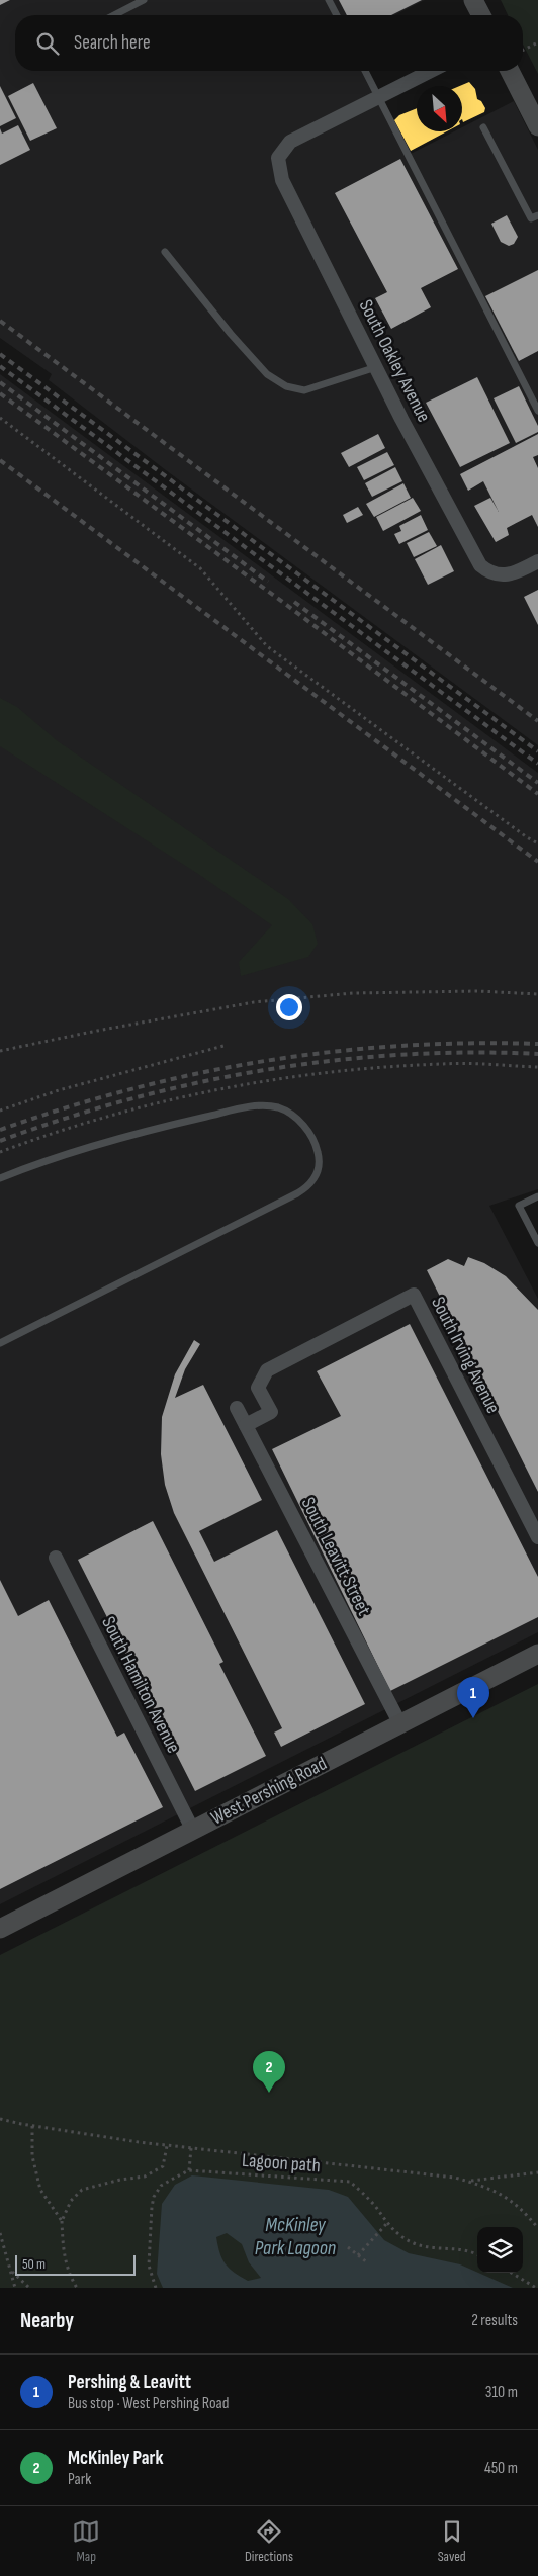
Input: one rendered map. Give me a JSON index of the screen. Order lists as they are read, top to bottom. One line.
{"streets":{"main road":["West Pershing Road"],"street":["South Oakley Avenue","South Irving Avenue","South Leavitt Street","South Hamilton Avenue"],"path":["Lagoon path"]},"crossings":[["South Irving Avenue","South Leavitt Street"],["South Leavitt Street","West Pershing Road"],["South Hamilton Avenue","West Pershing Road"]],"water":["McKinley Park Lagoon"],"scale_bar":"50 m","north":"bottom right","page":{"search":"Search here","pins":["1","2"],"scale":"50 m","heading":["Nearby","2 results"],"list":[{"mark":"1","name":"Pershing & Leavitt","note":"Bus stop · West Pershing Road","value":"310 m"},{"mark":"2","name":"McKinley Park","note":"Park","value":"450 m"}],"nav":["Map","Directions","Saved"]}}
